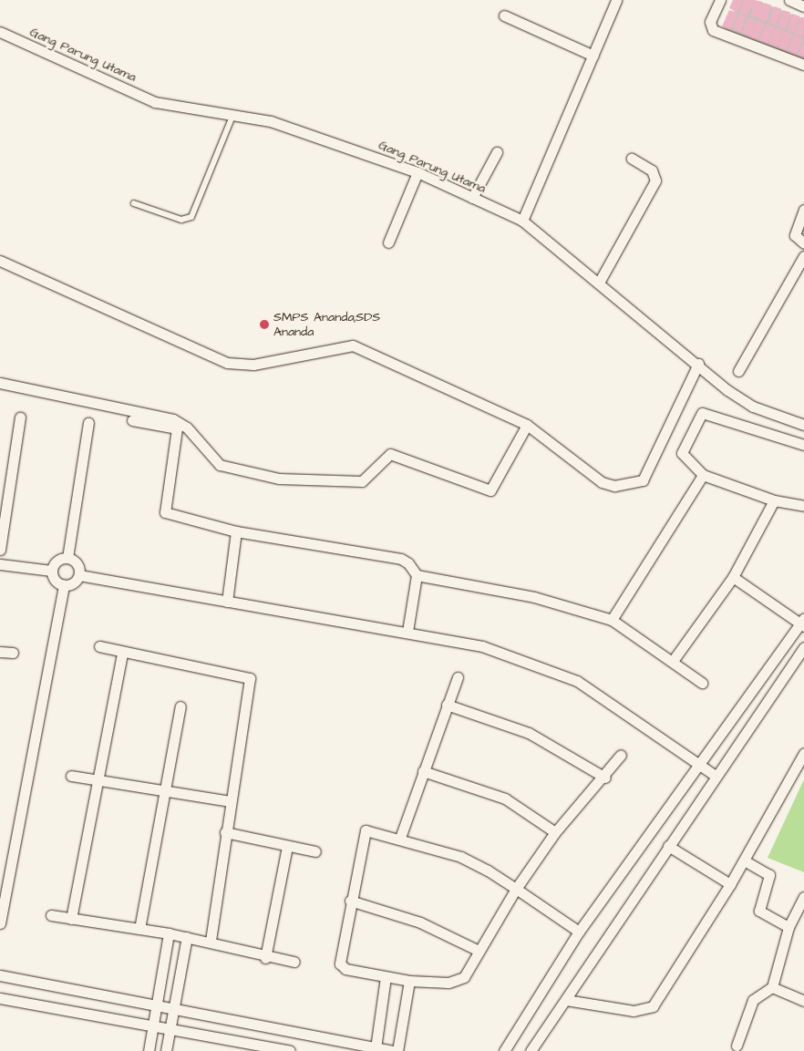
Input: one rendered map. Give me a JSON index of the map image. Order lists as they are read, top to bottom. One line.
{"streets":{"street":["Gang Parung Utama"]},"places":["SMPS Ananda;SDS Ananda"]}
